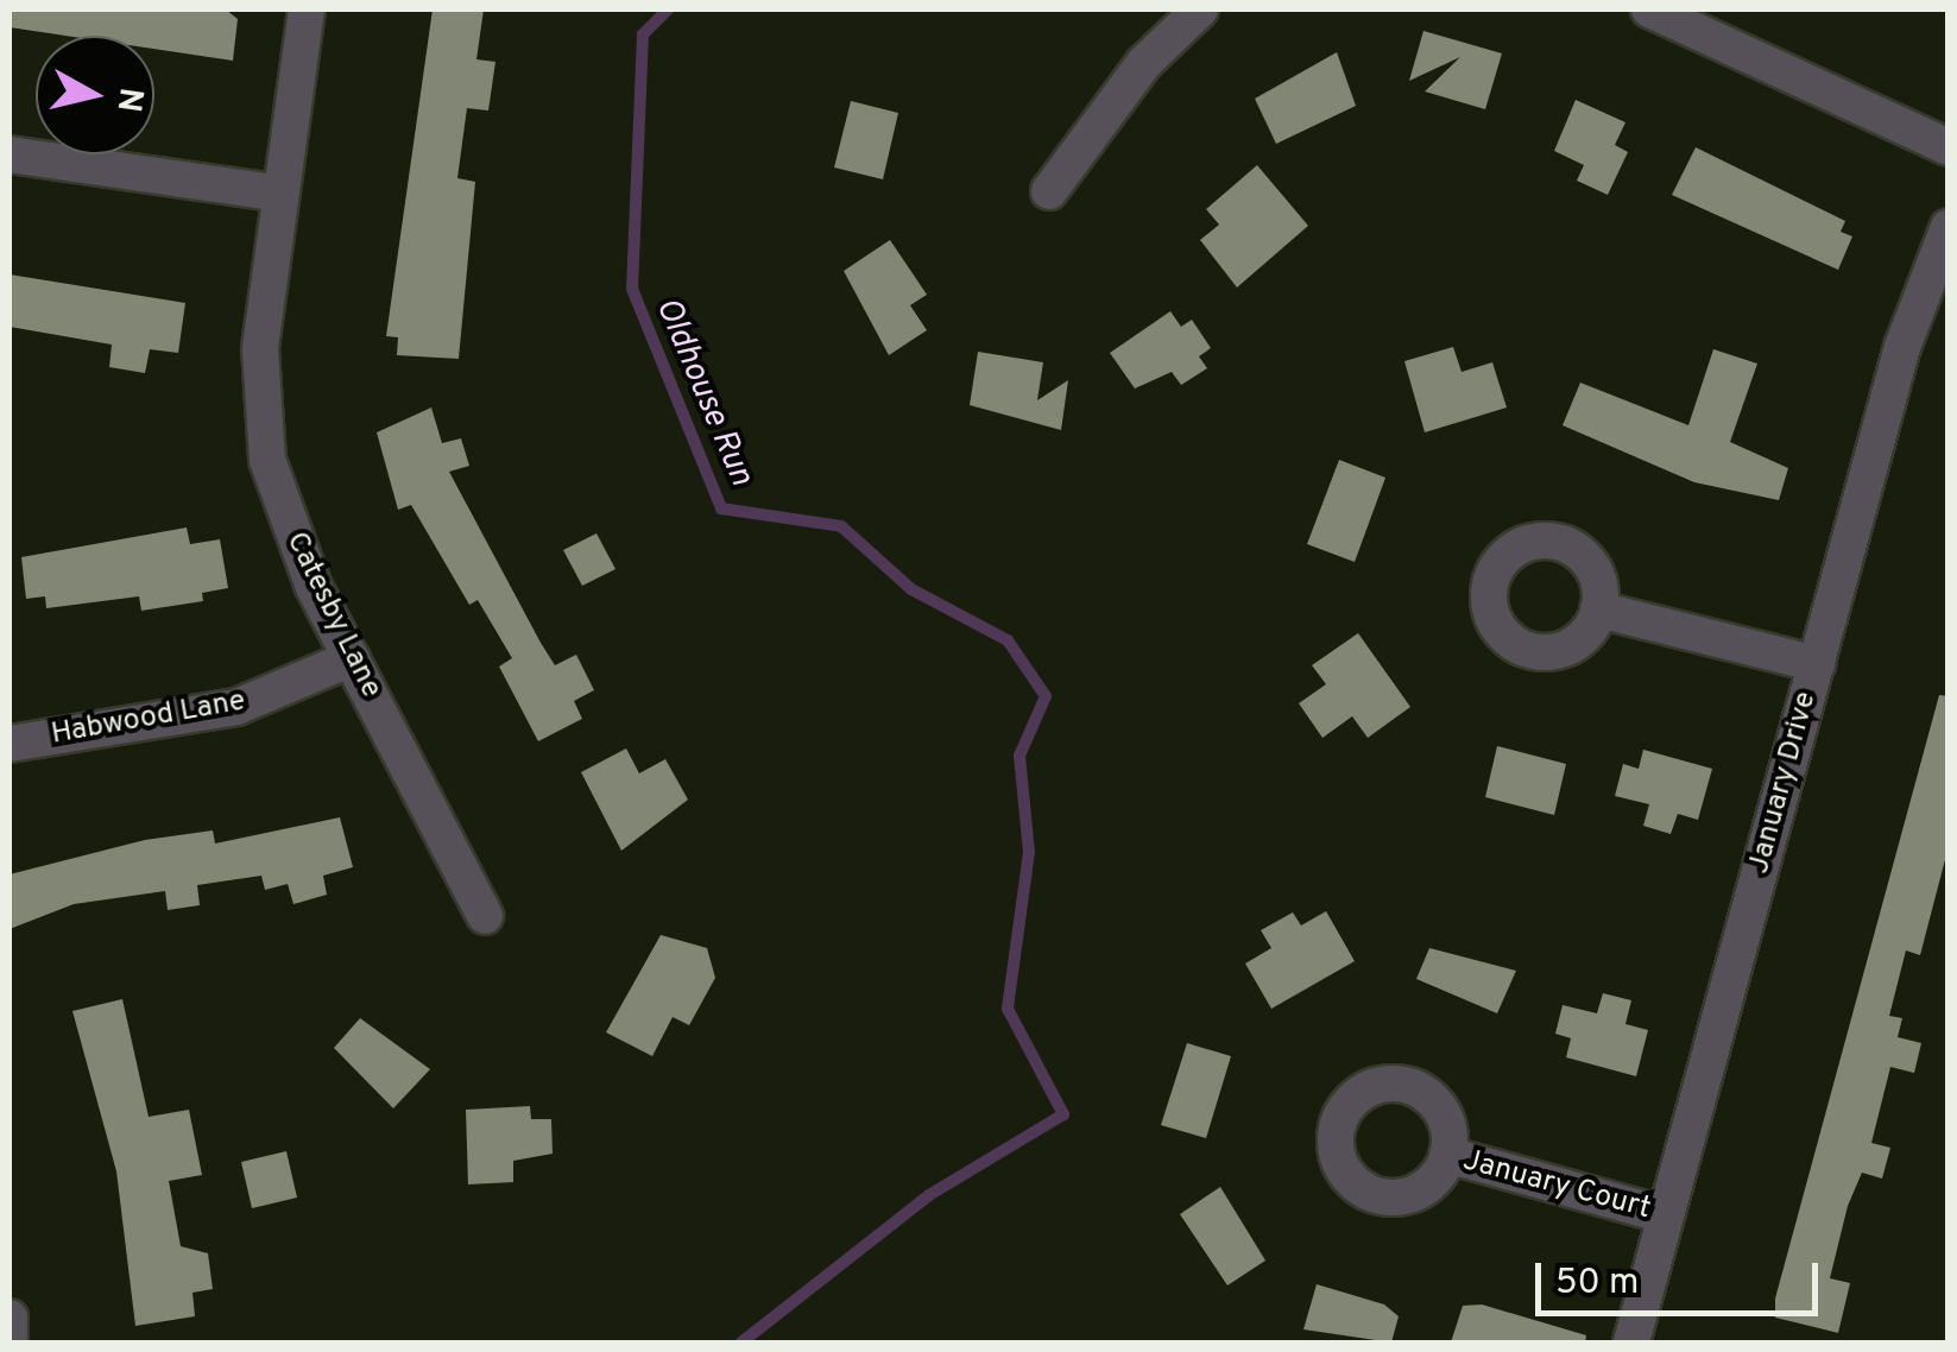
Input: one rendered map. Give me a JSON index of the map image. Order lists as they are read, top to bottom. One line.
{"streets":{"street":["Catesby Lane","Habwood Lane","January Drive","January Court"]},"crossings":[["Catesby Lane","Habwood Lane"],["January Drive","January Court"]],"water":["Oldhouse Run"],"scale_bar":"50 m","north":"right"}
